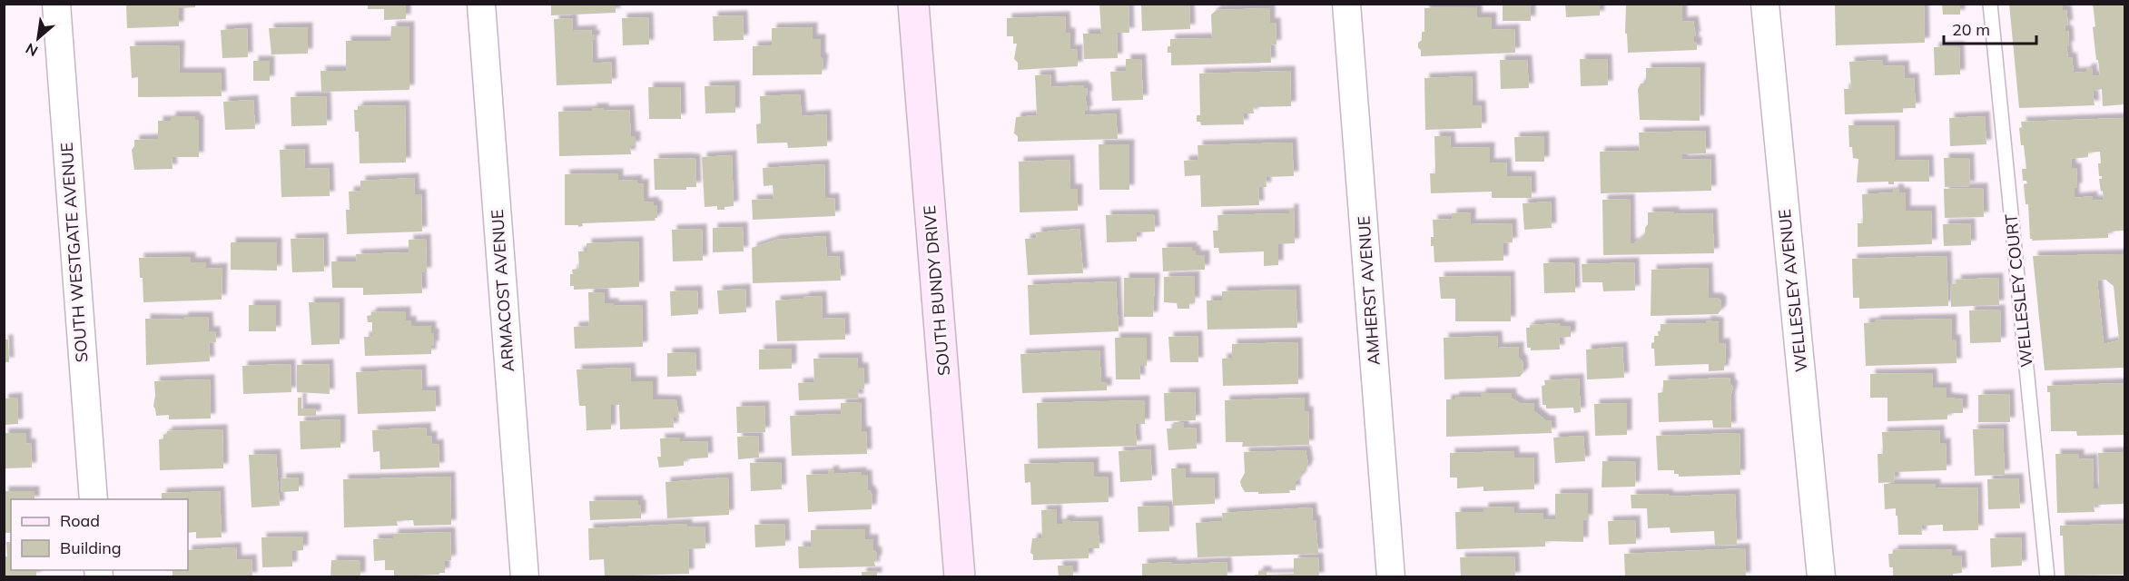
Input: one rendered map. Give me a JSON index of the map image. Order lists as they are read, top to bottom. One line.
{"streets":{"main road":["SOUTH BUNDY DRIVE"],"street":["SOUTH WESTGATE AVENUE","ARMACOST AVENUE","AMHERST AVENUE","WELLESLEY AVENUE"],"lane":["WELLESLEY COURT"]},"legend":["Road","Building"],"scale_bar":"20 m","north":"bottom left"}
